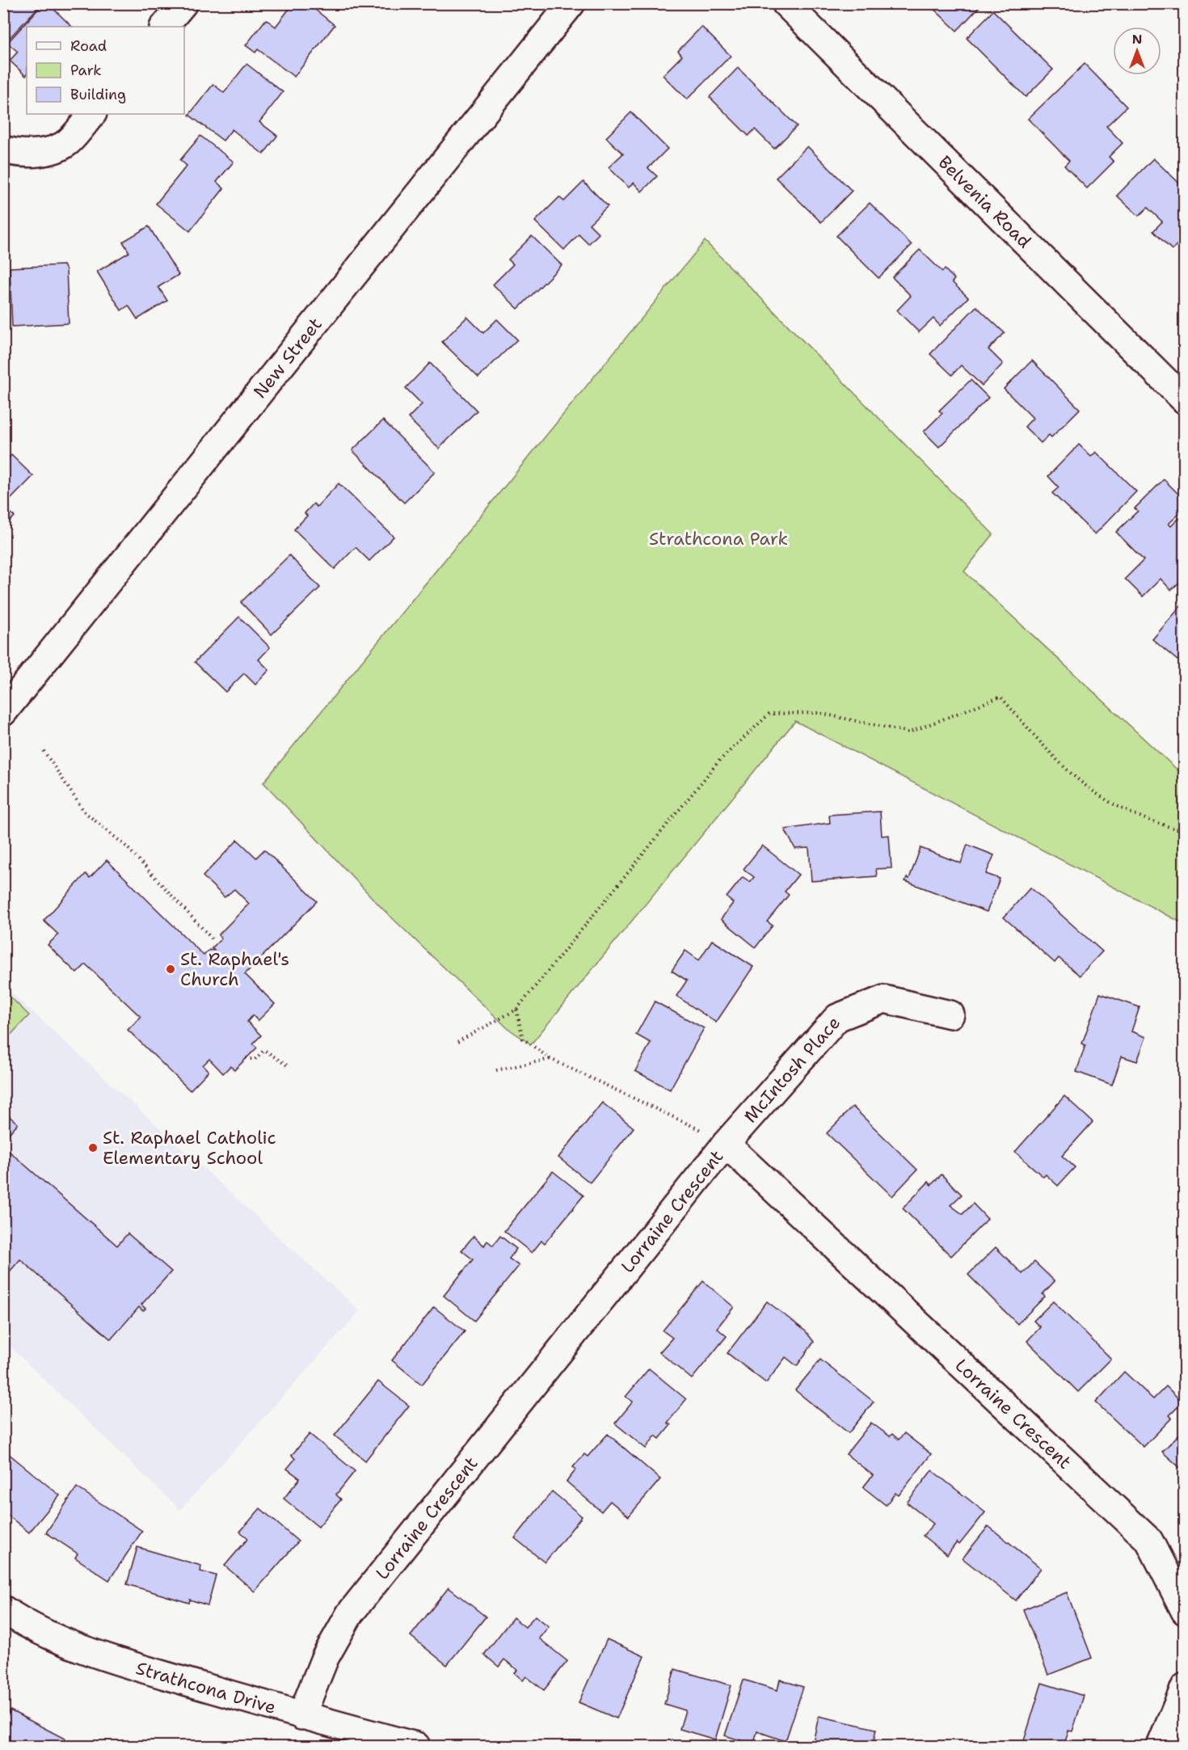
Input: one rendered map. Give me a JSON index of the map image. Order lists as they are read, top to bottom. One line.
{"streets":{"street":["Belvenia Road","New Street","McIntosh Place","Lorraine Crescent","Strathcona Drive"]},"crossings":[["McIntosh Place","Lorraine Crescent"],["Lorraine Crescent","Strathcona Drive"]],"parks":["Strathcona Park"],"places":["St. Raphael's Church","St. Raphael Catholic Elementary School"],"legend":["Road","Park","Building"],"north":"top"}
